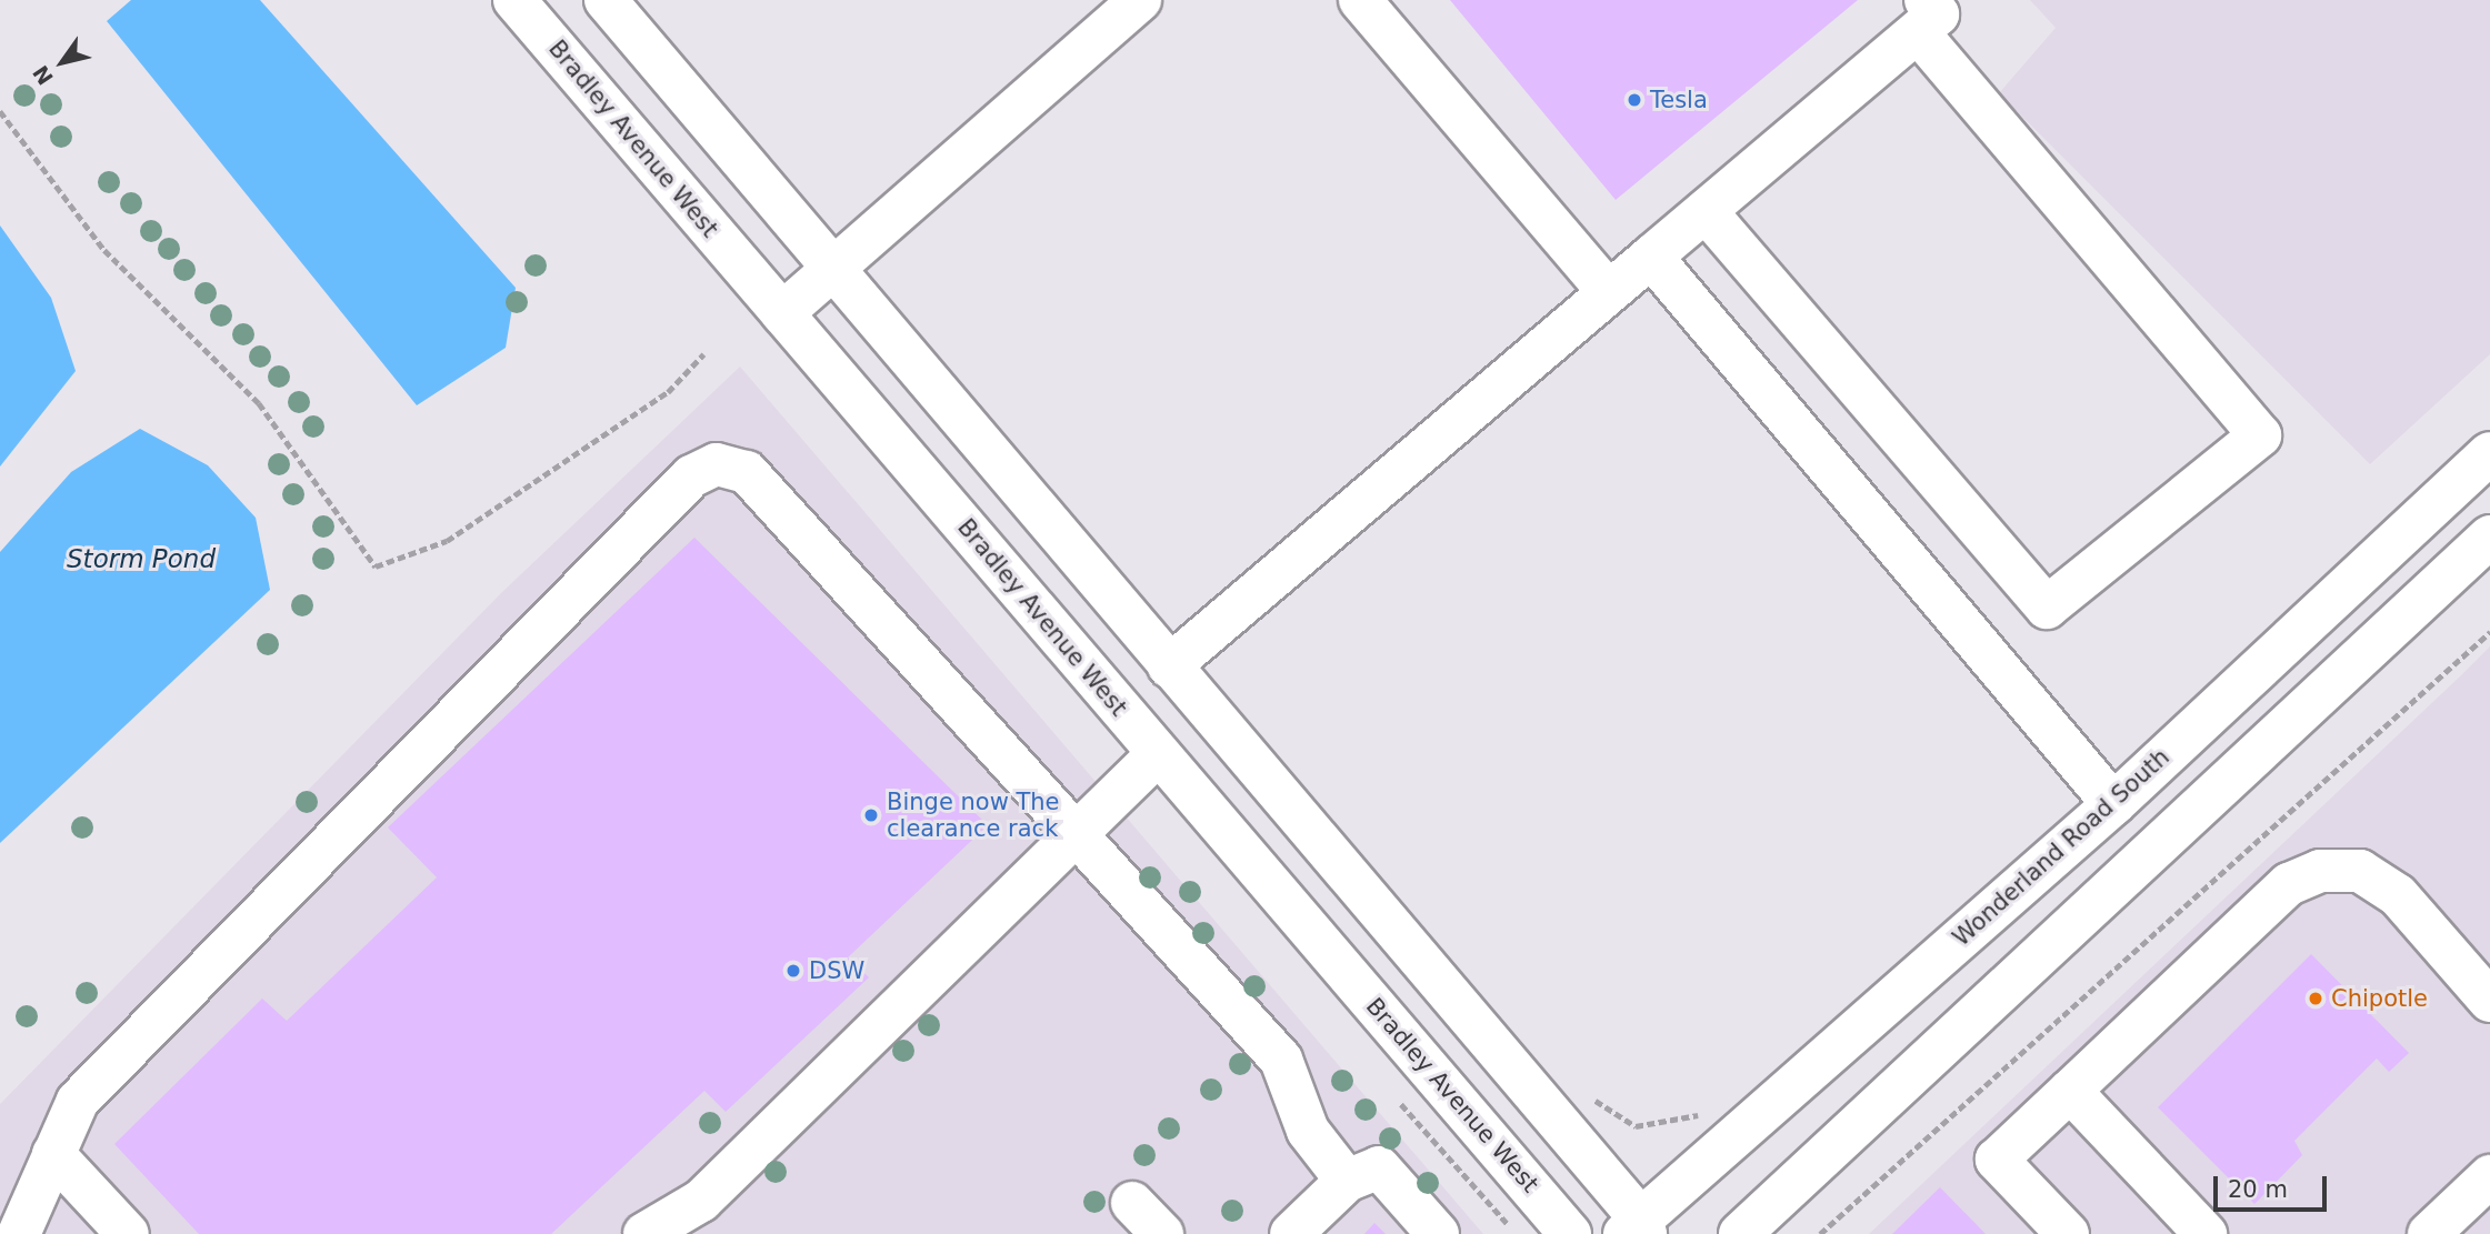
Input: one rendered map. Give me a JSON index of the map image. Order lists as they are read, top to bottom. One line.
{"streets":{"main road":["Bradley Avenue West","Wonderland Road South"]},"water":["Storm Pond"],"places":["Tesla","Binge now The clearance rack","DSW","Chipotle"],"scale_bar":"20 m","north":"bottom left"}
